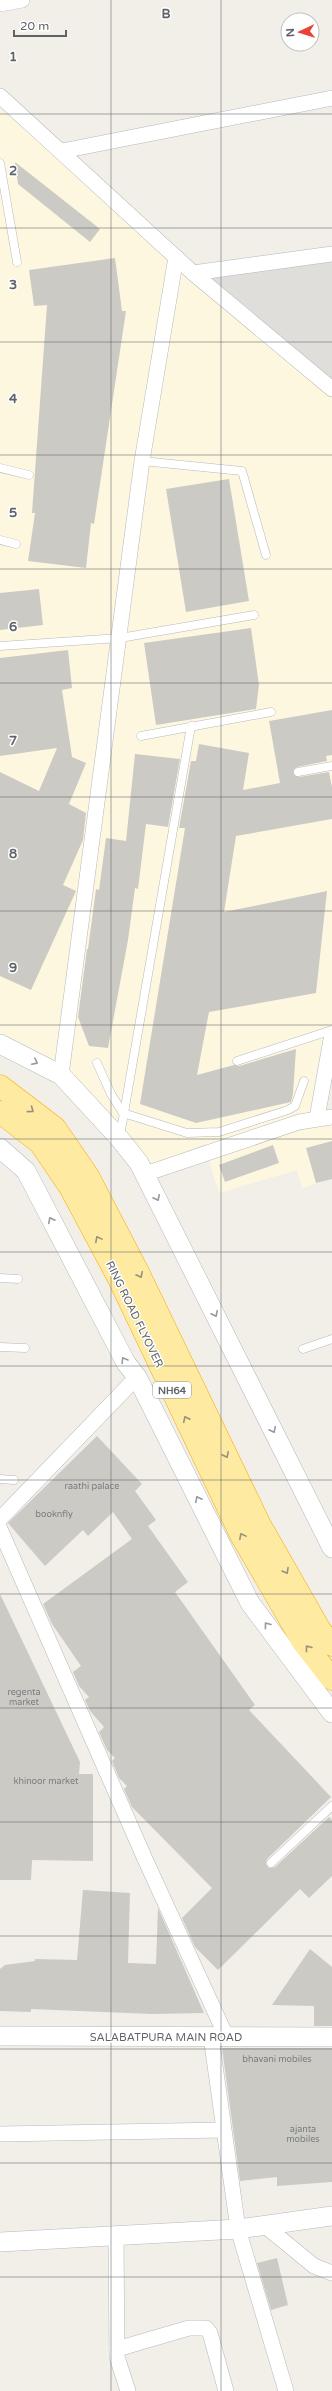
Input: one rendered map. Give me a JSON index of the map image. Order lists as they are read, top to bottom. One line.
{"streets":{"highway":["RING ROAD FLYOVER","NH64"],"street":["SALABATPURA MAIN ROAD"]},"house_numbers":["raathi palace","booknfly","regenta market","khinoor market","bhavani mobiles","ajanta mobiles"],"scale_bar":"20 m","north":"left","grid":{"columns":["B"],"rows":["1","2","3","4","5","6","7","8","9"]}}
